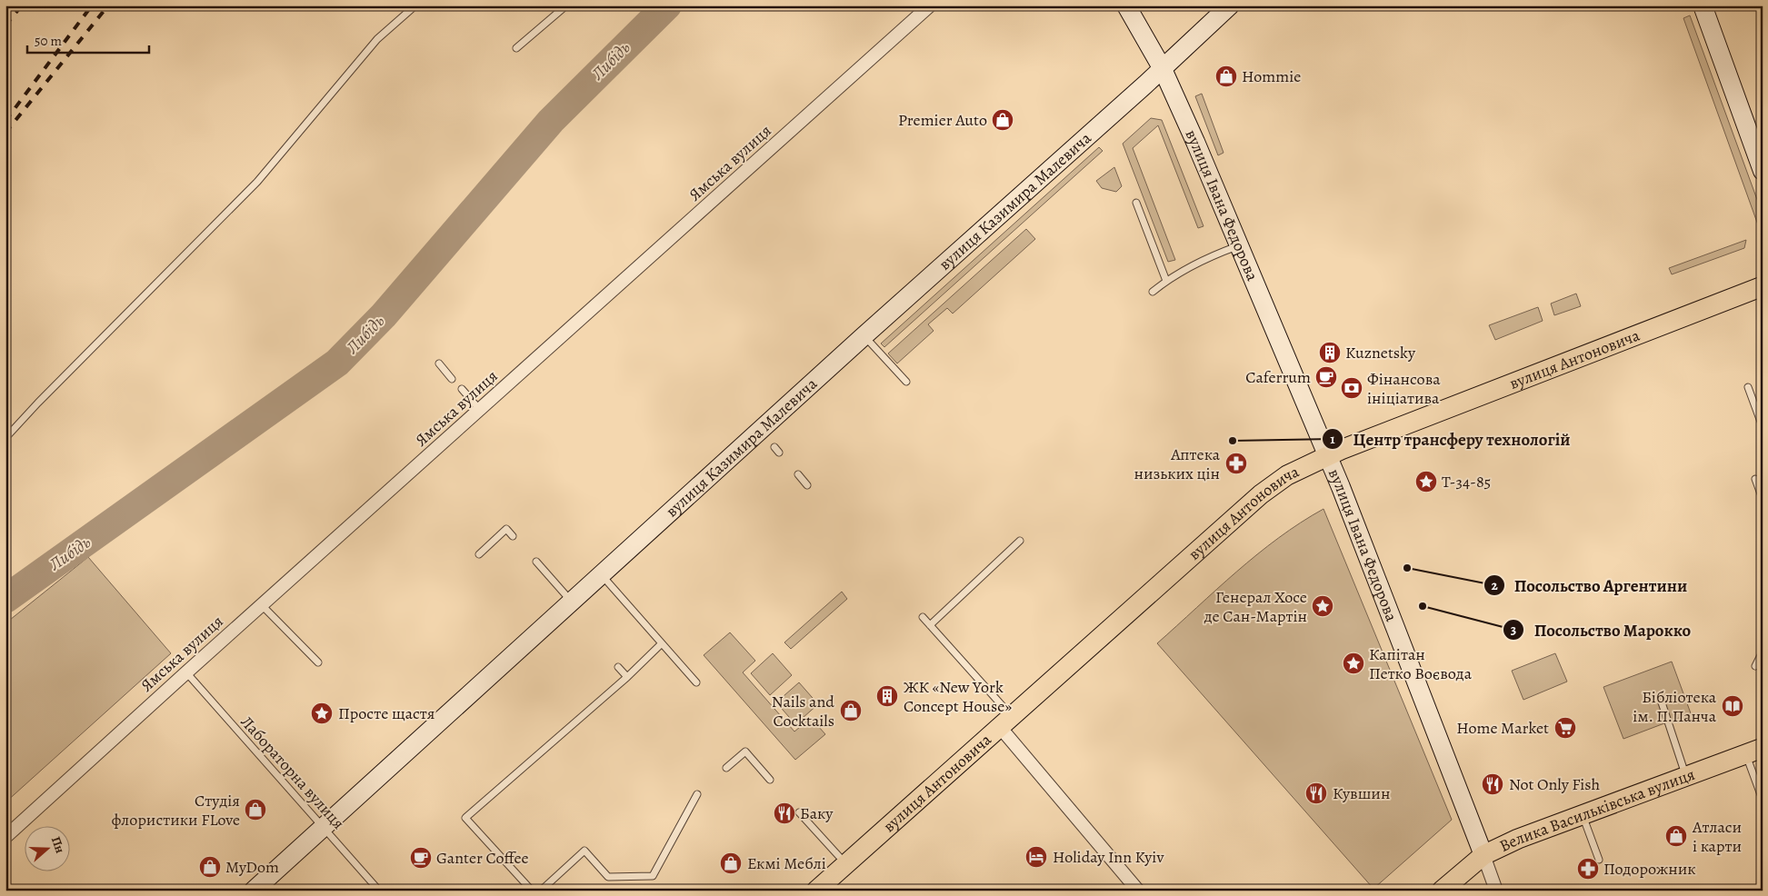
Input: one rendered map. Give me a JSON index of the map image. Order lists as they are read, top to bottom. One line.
{"streets":{"main road":["вулиця Казимира Малевича","вулиця Івана Федорова","вулиця Антоновича","Велика Васильківська вулиця"],"street":["Ямська вулиця"],"lane":["Лабораторна вулиця"]},"crossings":[["Ямська вулиця","Лабораторна вулиця"],["вулиця Казимира Малевича","вулиця Івана Федорова"],["вулиця Казимира Малевича","Лабораторна вулиця"],["вулиця Івана Федорова","вулиця Антоновича"],["вулиця Івана Федорова","Велика Васильківська вулиця"]],"water":["Либідь"],"places":{"shop":["Hommie","Premier Auto","Nails and Cocktails","Студія флористики FLove","Атласи і карти","Екмі Меблі","MyDom"],"building":["Kuznetsky","ЖК «New York Concept House»"],"cafe":["Caferrum","Ganter Coffee"],"bank":["Фінансова ініціатива"],"other":["Центр трансферу технологій","Посольство Аргентини","Посольство Марокко"],"pharmacy":["Аптека низьких цін","Подорожник"],"place":["Т-34-85","Генерал Хосе де Сан-Мартін","Капітан Петко Воєвода","Просте щастя"],"library":["Бібліотека ім. П.Панча"],"supermarket":["Home Market"],"restaurant":["Not Only Fish","Кувшин","Баку"],"hotel":["Holiday Inn Kyiv"]},"scale_bar":"50 m","north":"right"}
